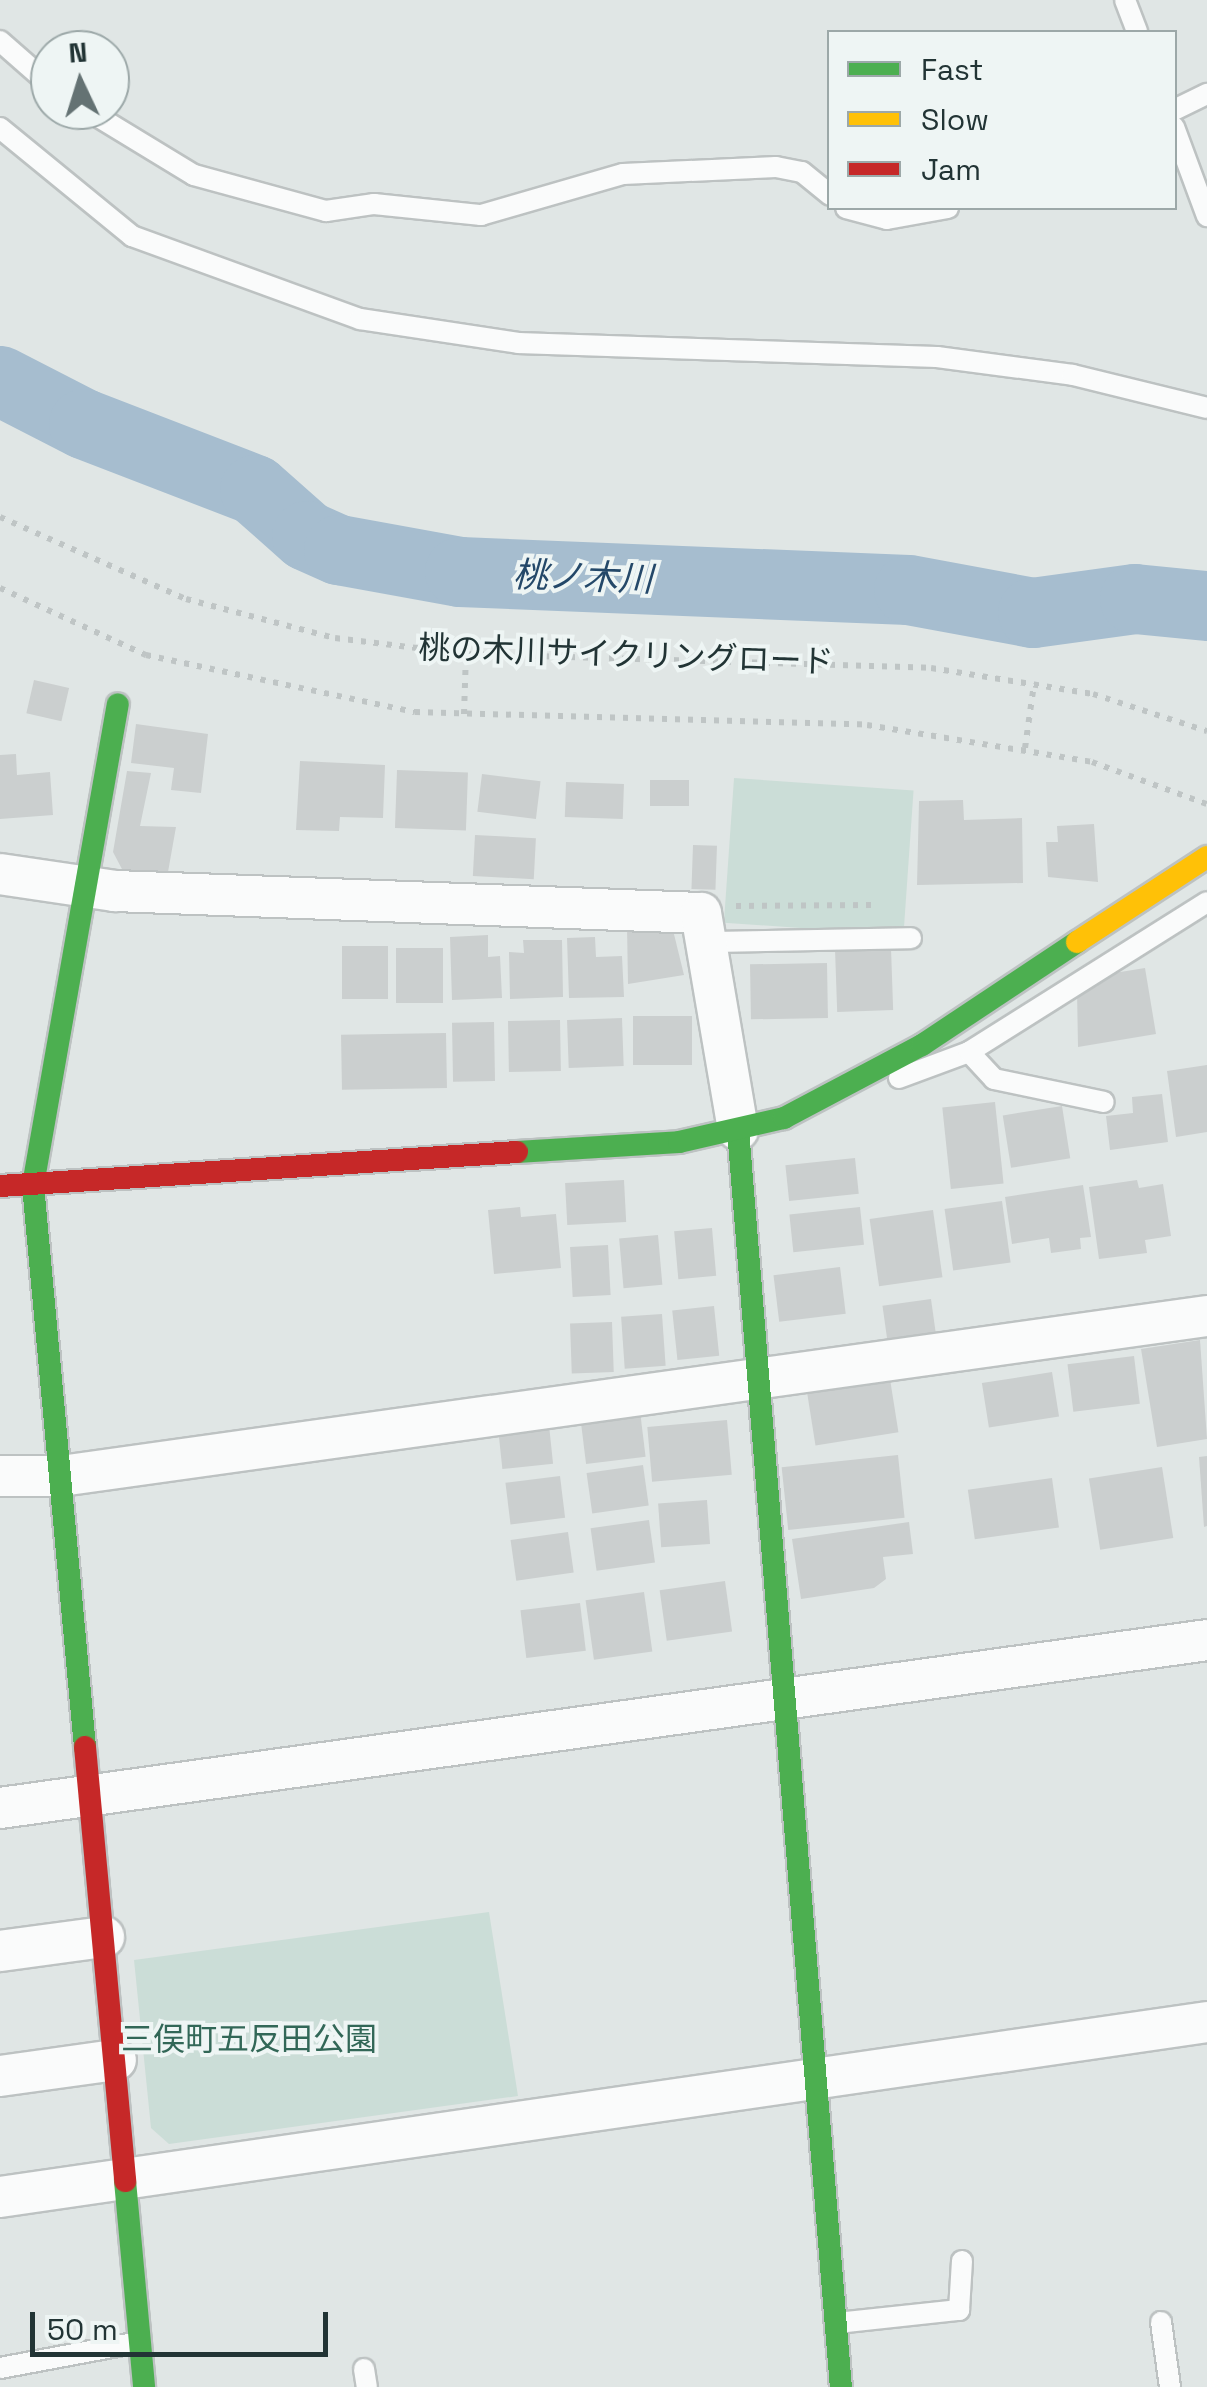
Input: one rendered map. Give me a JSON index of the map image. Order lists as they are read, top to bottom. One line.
{"streets":{"path":["桃の木川サイクリングロード"]},"water":["桃ノ木川"],"parks":["三俣町五反田公園"],"legend":["Fast","Slow","Jam"],"scale_bar":"50 m","north":"top"}
